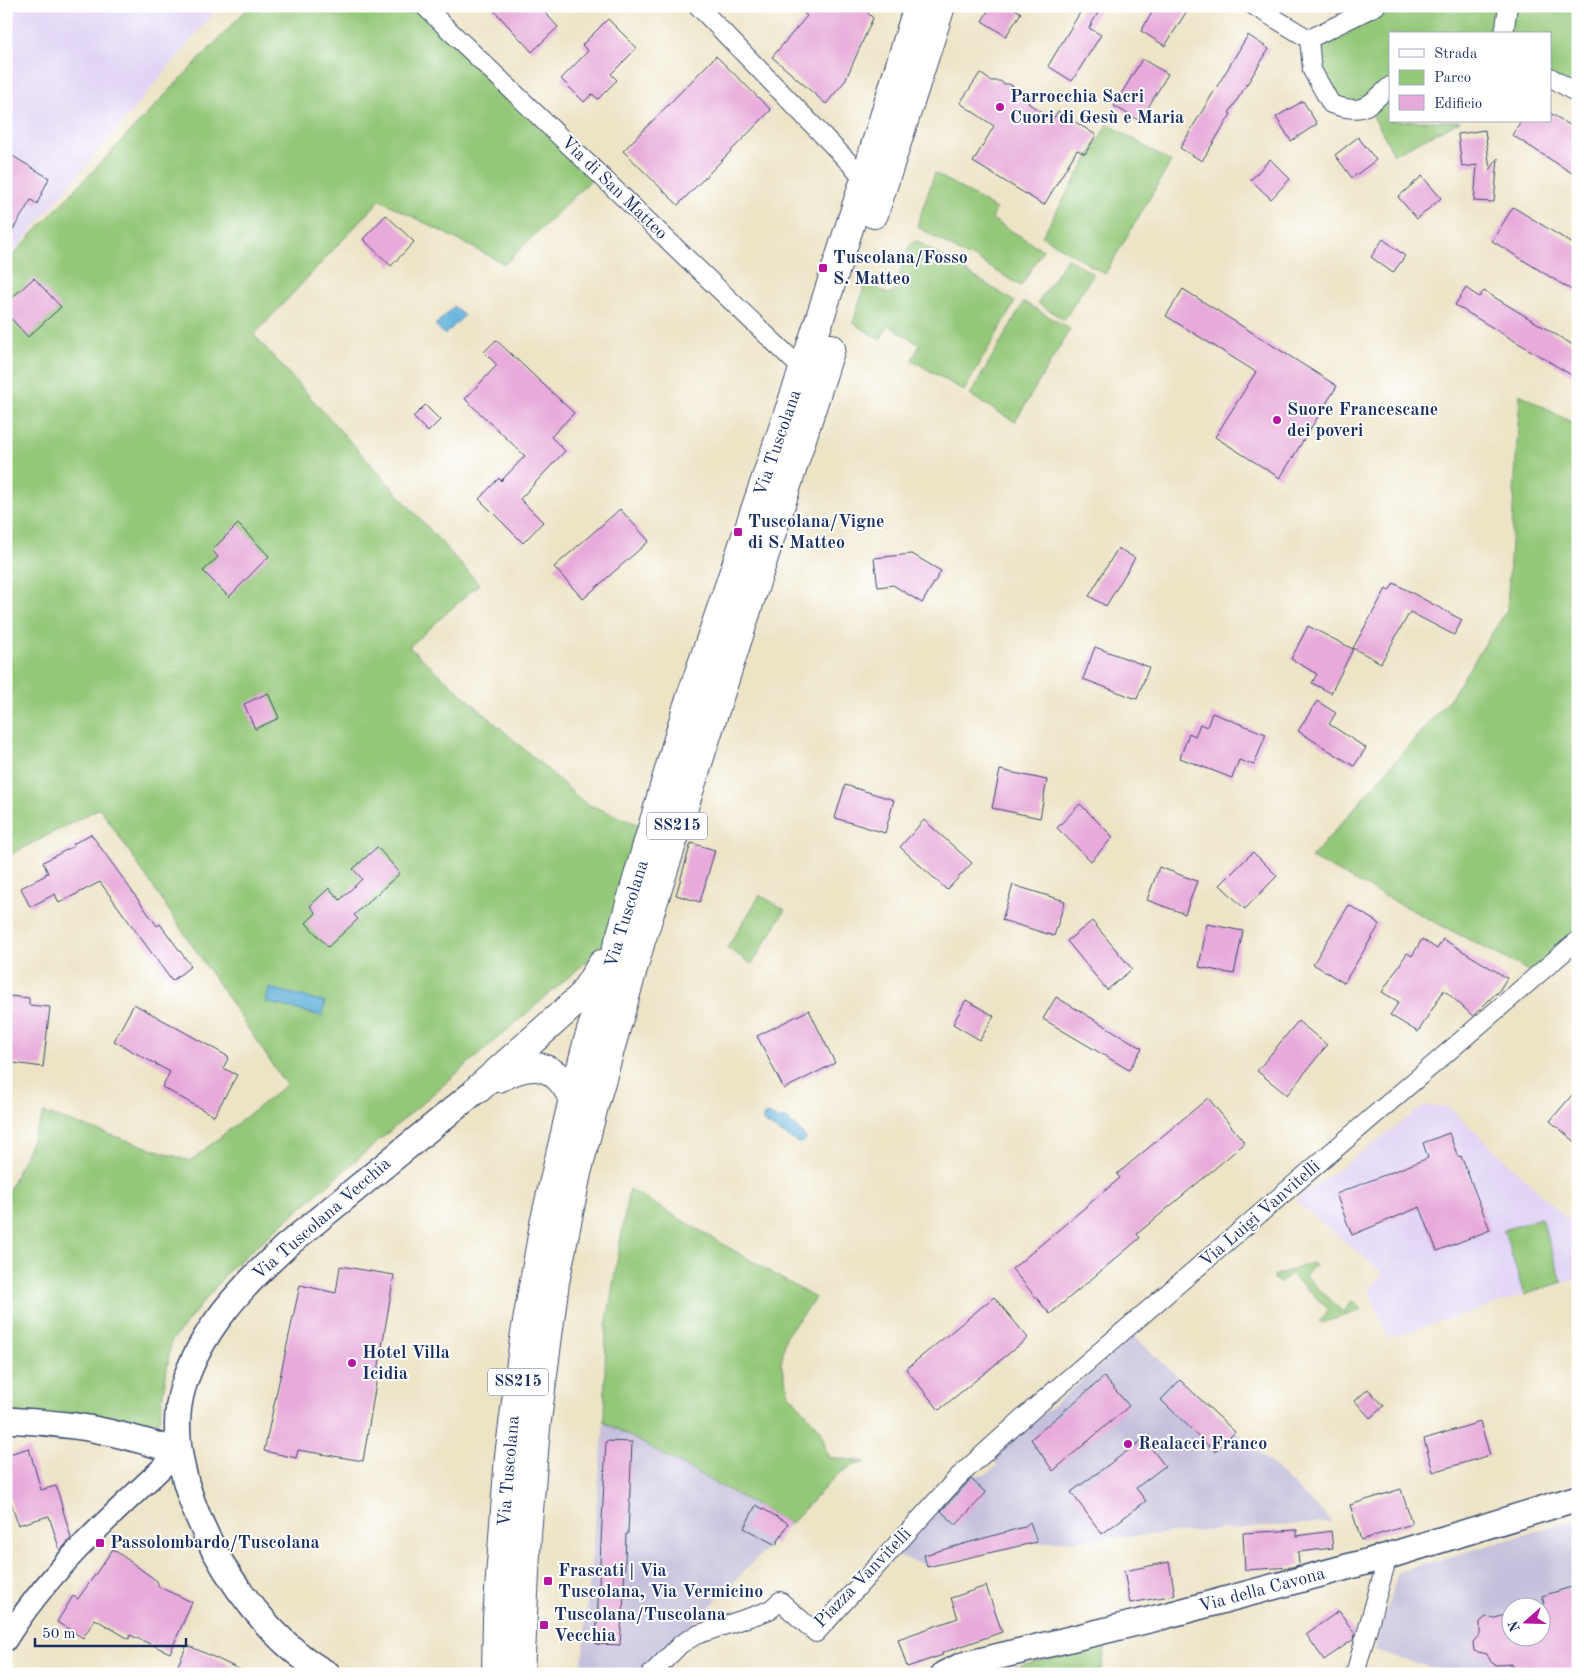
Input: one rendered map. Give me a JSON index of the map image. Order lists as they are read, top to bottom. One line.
{"streets":{"main road":["Via Tuscolana","SS215","Via Tuscolana Vecchia","Via della Cavona"],"street":["Via di San Matteo","Via Luigi Vanvitelli","Piazza Vanvitelli"]},"crossings":[["Via di San Matteo","Via Tuscolana"],["Via Luigi Vanvitelli","Piazza Vanvitelli"]],"places":{"other":["Parrocchia Sacri Cuori di Gesù e Maria","Suore Francescane dei poveri","Hotel Villa Icidia","Realacci Franco"],"transit":["Tuscolana/Fosso S. Matteo","Tuscolana/Vigne di S. Matteo","Passolombardo/Tuscolana","Frascati | Via Tuscolana, Via Vermicino","Tuscolana/Tuscolana Vecchia"]},"legend":["Strada","Parco","Edificio"],"scale_bar":"50 m","north":"left"}
